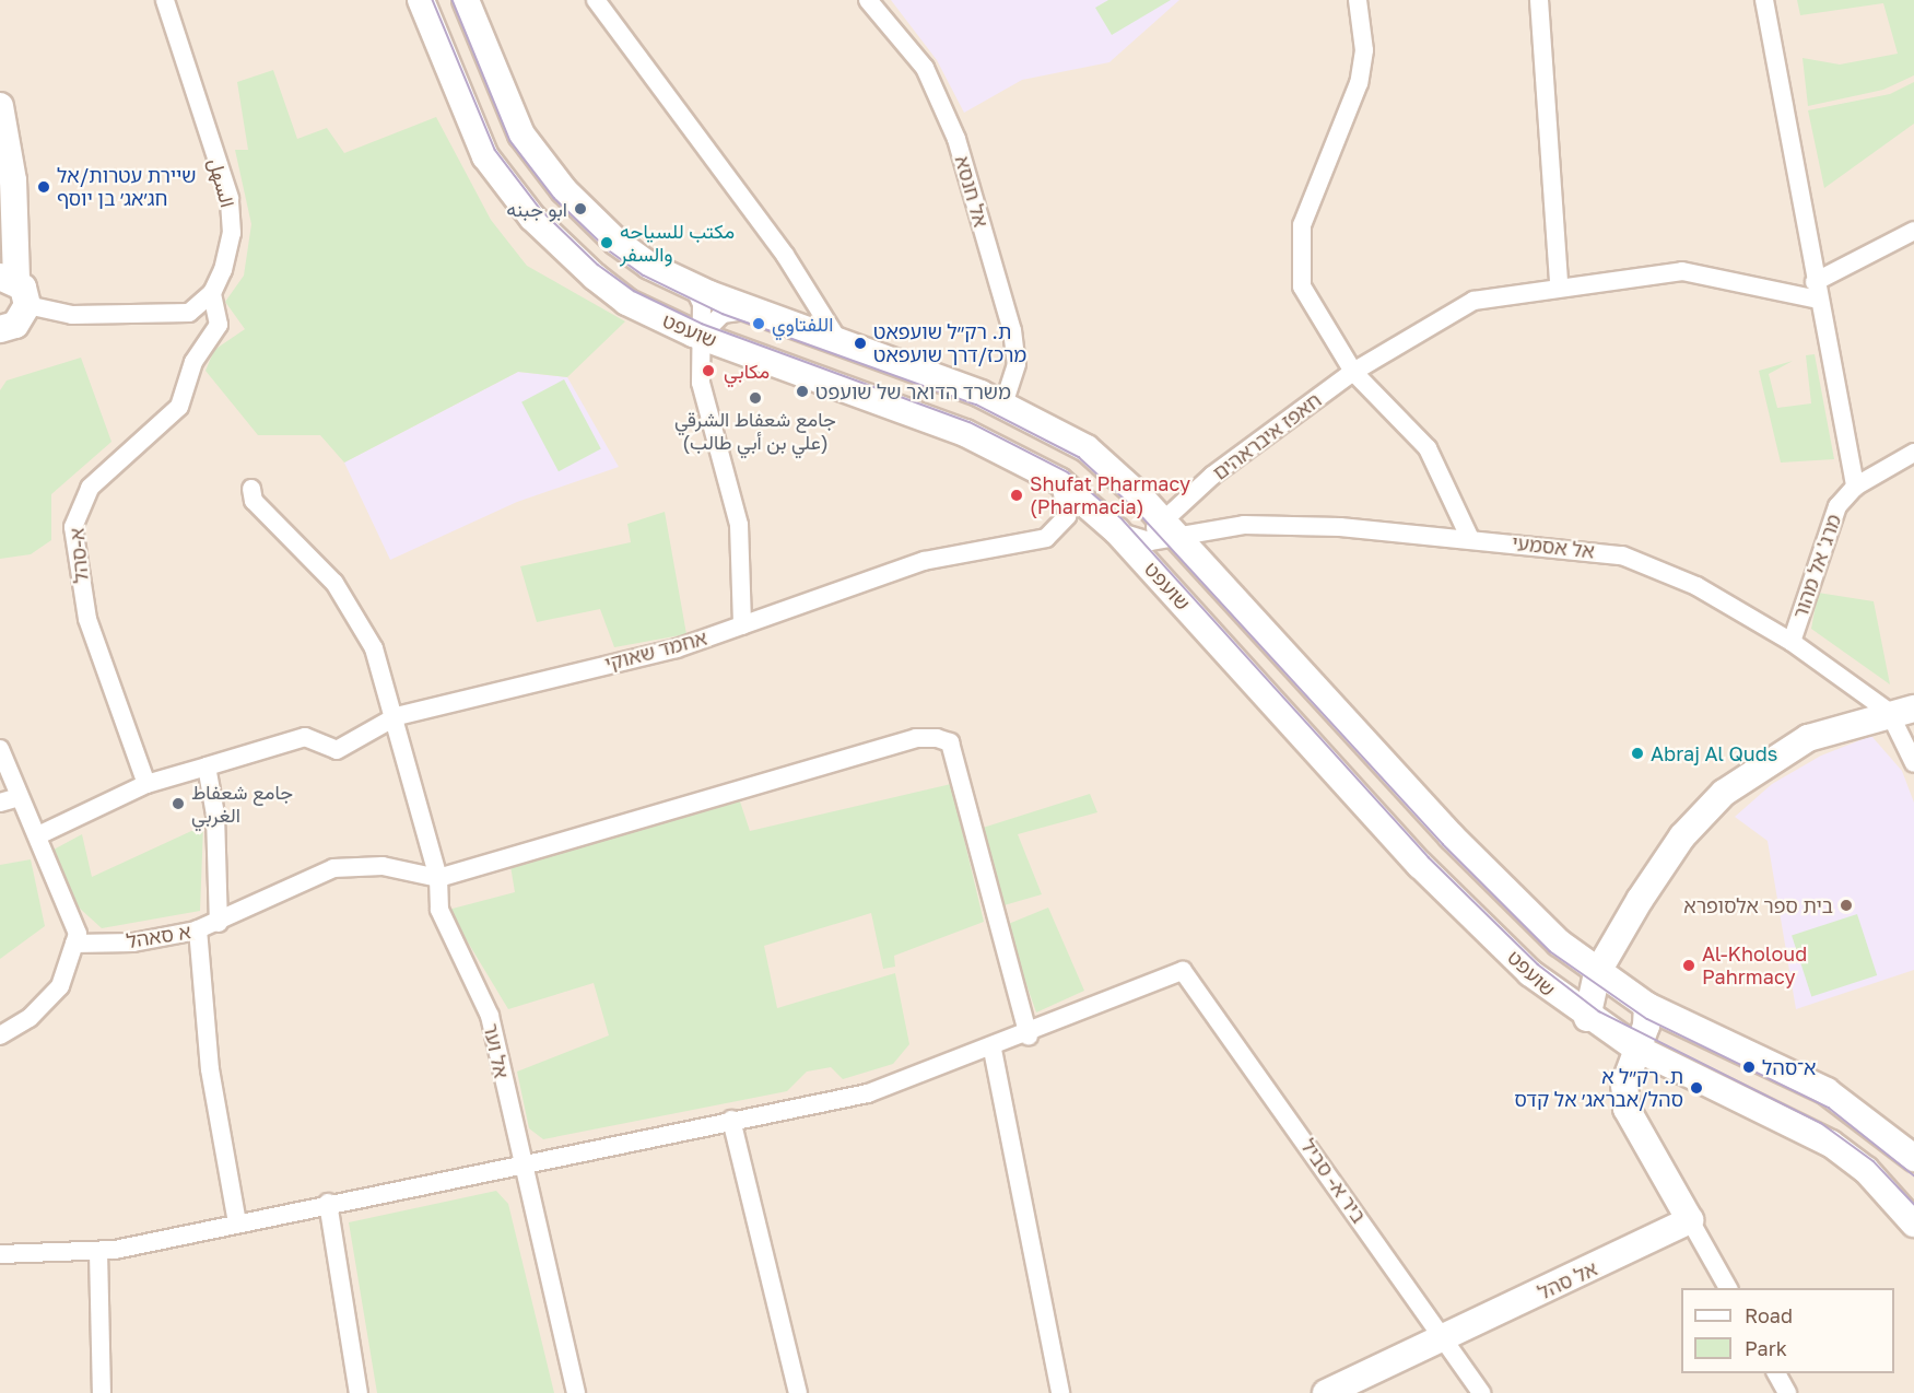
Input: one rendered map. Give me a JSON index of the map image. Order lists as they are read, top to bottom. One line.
{"streets":{"street":["السهل","אל חנסא","שועפט","חאפז איבראהים","אל אסמעי","א-סהל","מרג' אל מהור","אחמד שאוקי","א סאהל","אל וער","ביר א- סביל","אל סהל"]},"crossings":[["السهل","א-סהל"],["אל חנסא","שועפט"],["שועפט","אל אסמעי"],["שועפט","אחמד שאוקי"],["אל אסמעי","מרג' אל מהור"],["אחמד שאוקי","אל וער"],["א סאהל","אל וער"],["ביר א- סביל","אל סהל"]],"places":["שיירת עטרות/אל חג׳אג׳ בן יוסף","ابو جبنه","مكتب للسياحه والسفر","اللفتاوي","ת. רק״ל שועפאט מרכז/דרך שועפאט","مكابي","משרד הדואר של שועפט","جامع شعفاط الشرقي (علي بن أبي طالب)","Shufat Pharmacy (Pharmacia)","Abraj Al Quds","جامع شعفاط الغربي","בית ספר אלסופרא","Al-Kholoud Pahrmacy","א־סהל","ת. רק״ל א סהל/אבראג׳ אל קדס"],"legend":["Road","Park"]}
